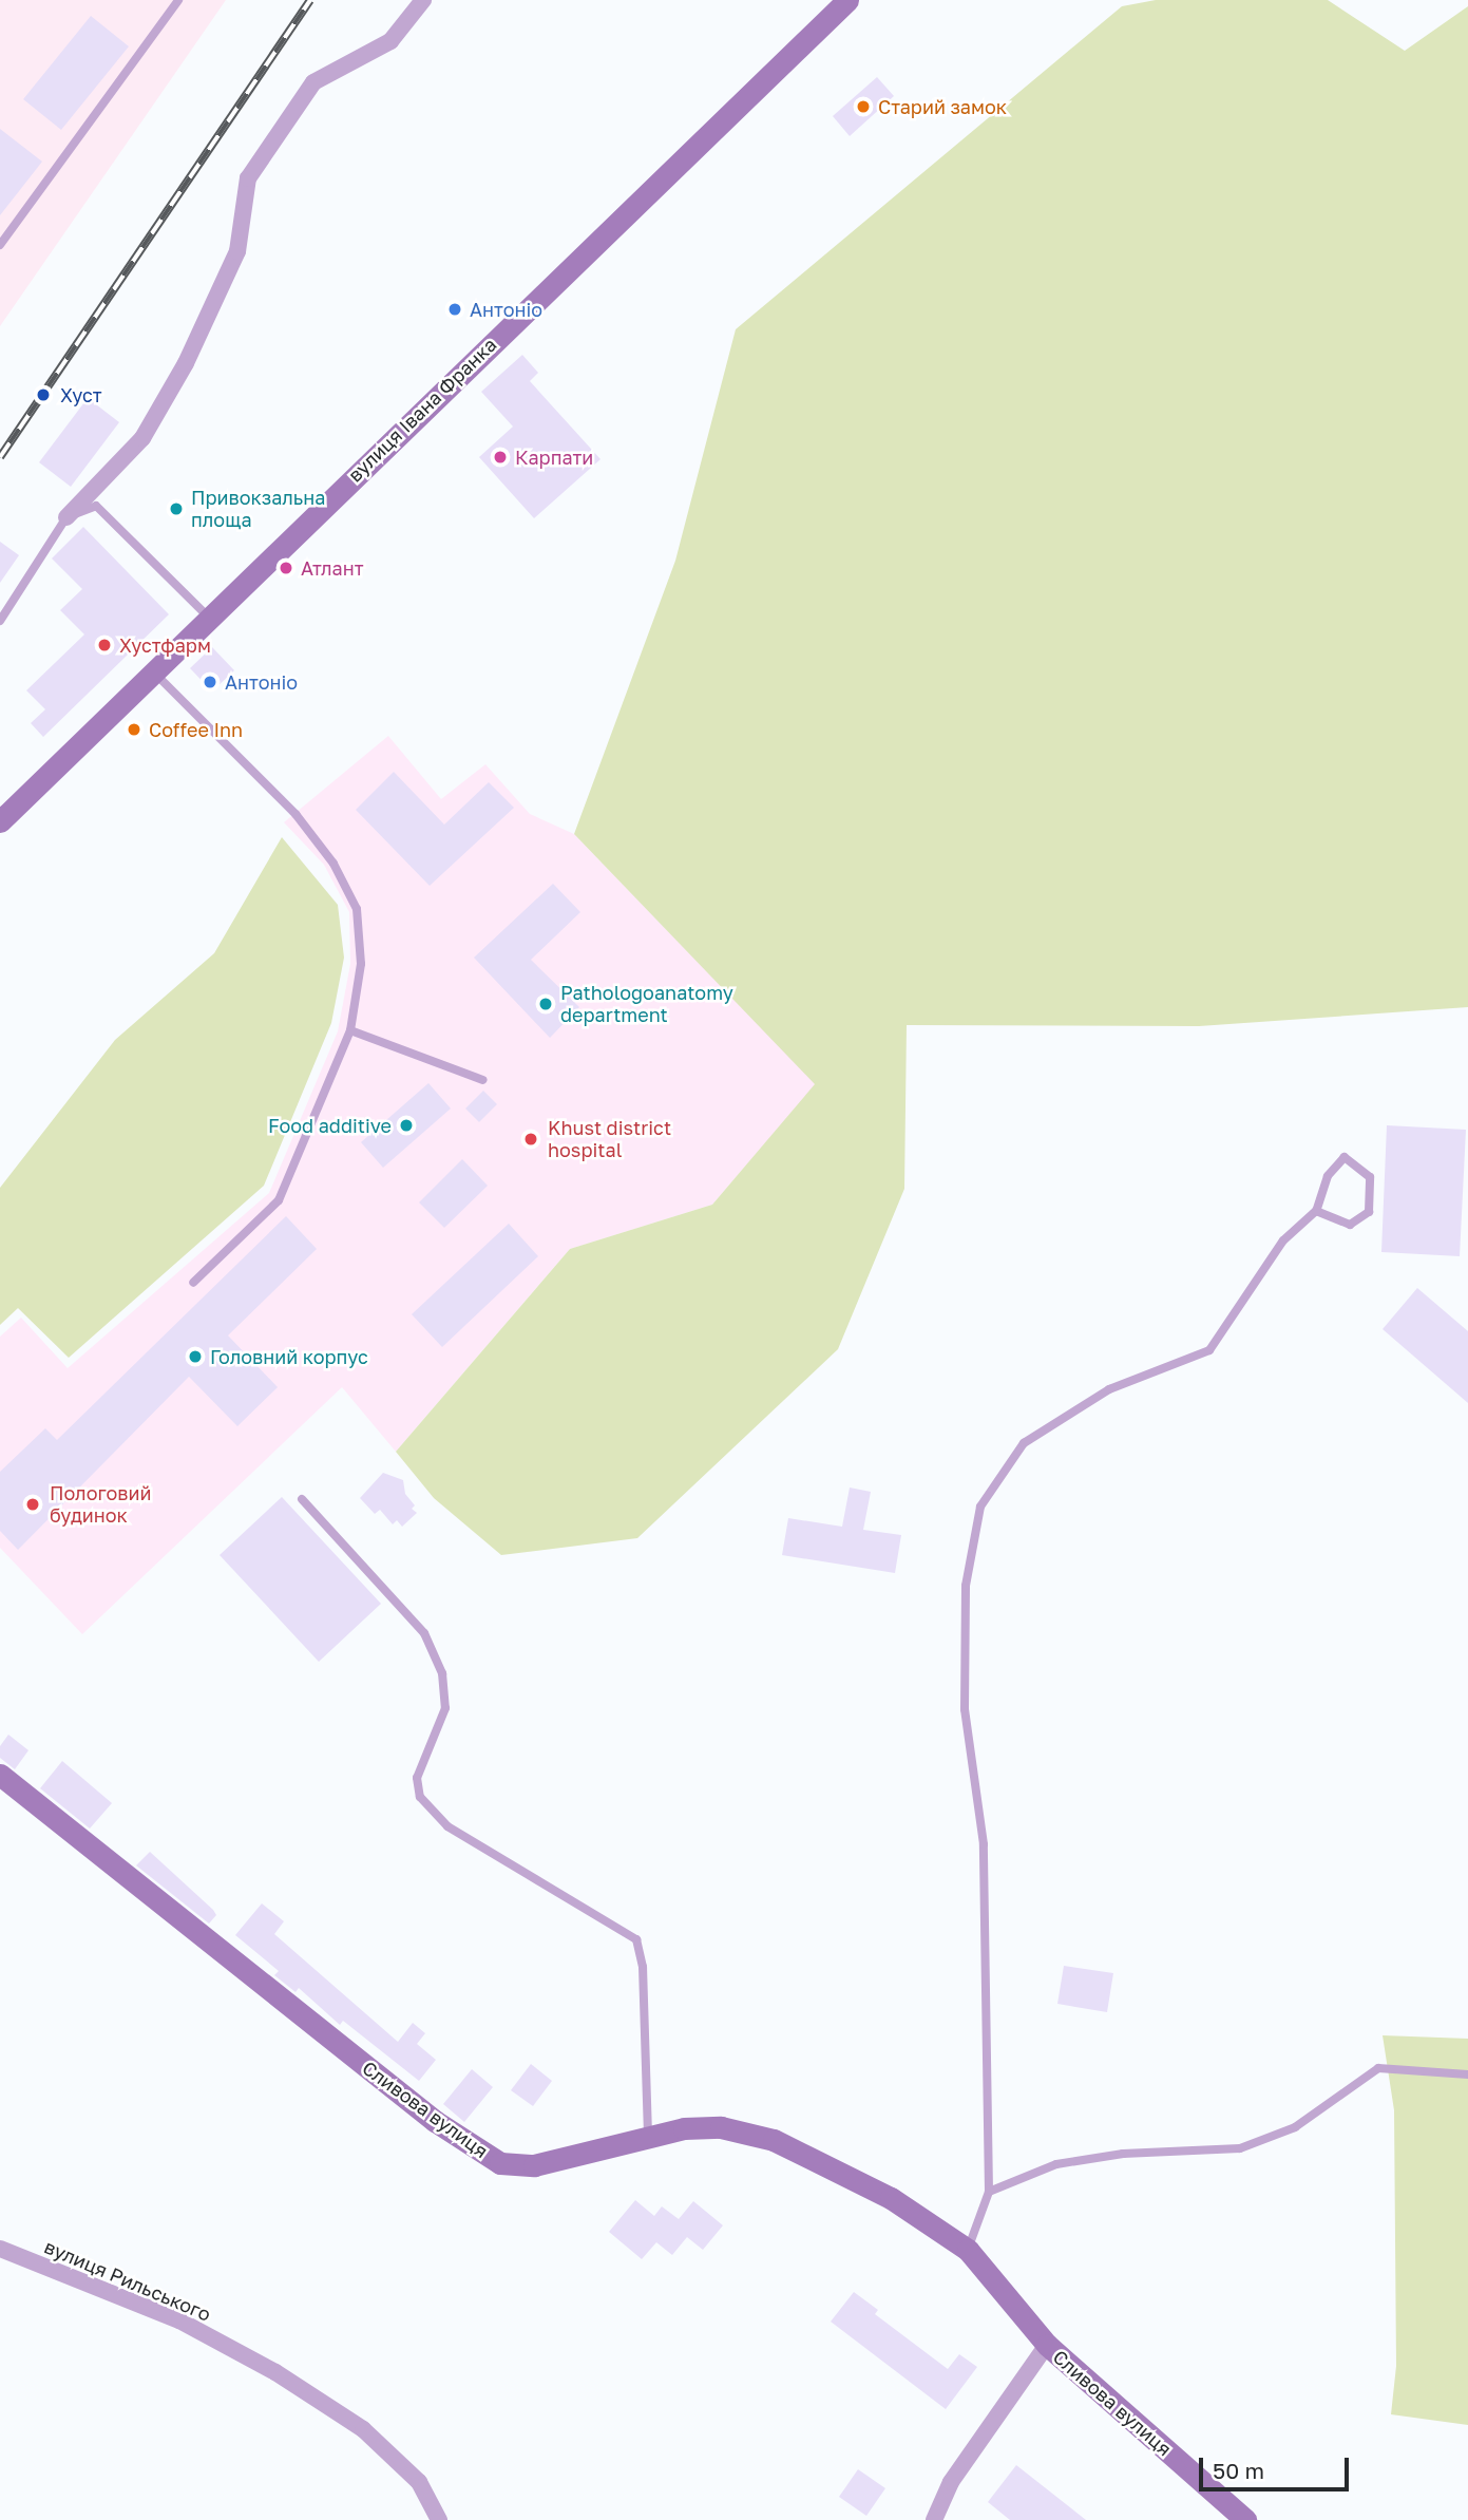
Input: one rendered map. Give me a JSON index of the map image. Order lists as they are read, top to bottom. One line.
{"streets":{"street":["вулиця Івана Франка","Сливова вулиця","вулиця Рильського"]},"places":["Старий замок","Антонio","Хуст","Карпати","Привокзальна площа","Атлант","Хустфарм","Антоніо","Coffee Inn","Pathologoanatomy department","Food additive","Khust district hospital","Головний корпус","Пологовий будинок"],"scale_bar":"50 m"}
